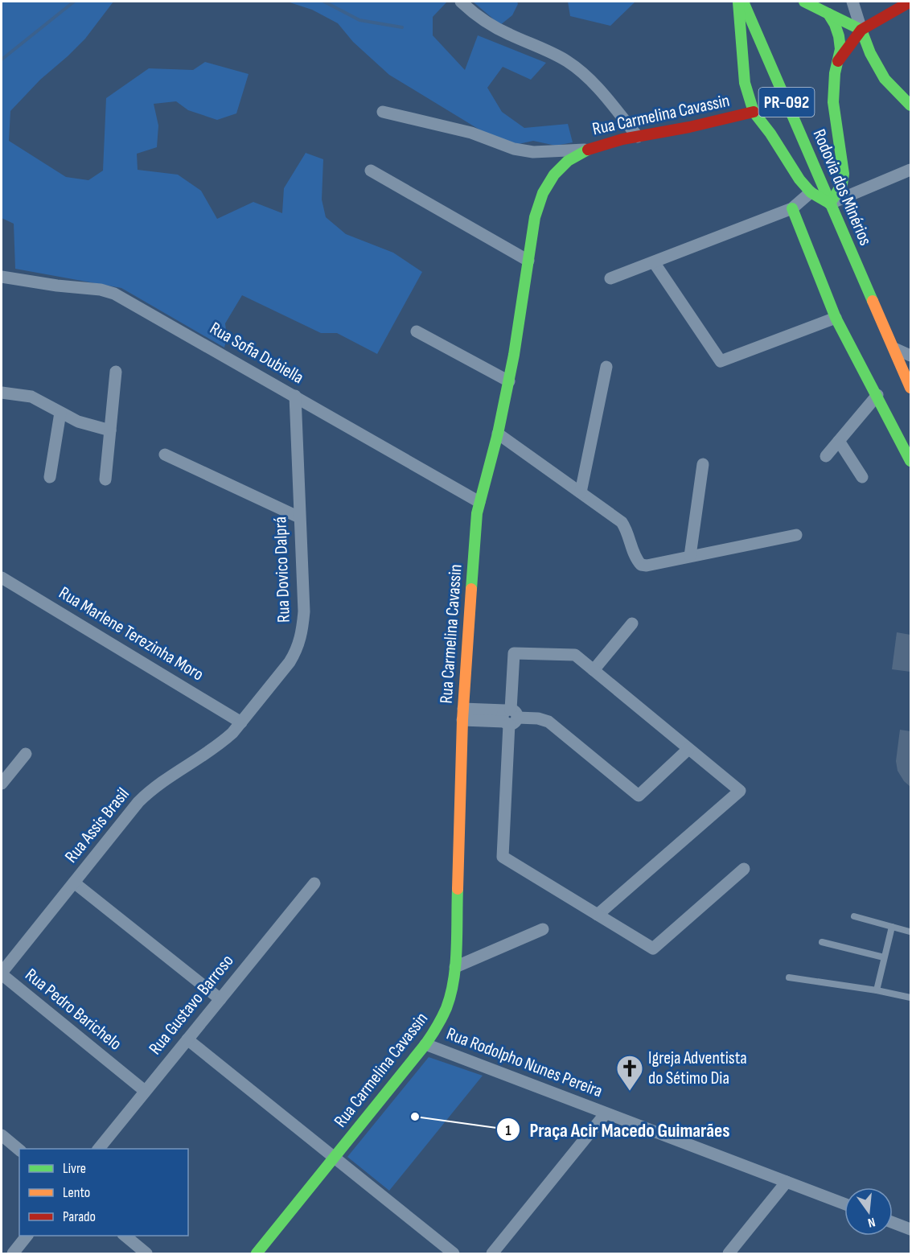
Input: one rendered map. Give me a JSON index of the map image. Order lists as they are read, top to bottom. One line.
{"streets":{"main road":["PR-092","Rua Carmelina Cavassin","Rodovia dos Minérios"],"street":["Rua Sofia Dubiella","Rua Dovico Dalprá","Rua Marlene Terezinha Moro","Rua Assis Brasil","Rua Gustavo Barroso","Rua Pedro Barichelo","Rua Rodolpho Nunes Pereira"]},"crossings":[["Rua Carmelina Cavassin","Rua Sofia Dubiella"],["Rua Carmelina Cavassin","Rua Rodolpho Nunes Pereira"],["Rua Sofia Dubiella","Rua Dovico Dalprá"],["Rua Dovico Dalprá","Rua Marlene Terezinha Moro"],["Rua Dovico Dalprá","Rua Assis Brasil"],["Rua Marlene Terezinha Moro","Rua Assis Brasil"],["Rua Assis Brasil","Rua Pedro Barichelo"],["Rua Gustavo Barroso","Rua Pedro Barichelo"]],"places":{"church":["Igreja Adventista do Sétimo Dia"],"other":["Praça Acir Macedo Guimarães"]},"legend":["Livre","Lento","Parado"],"north":"bottom"}
